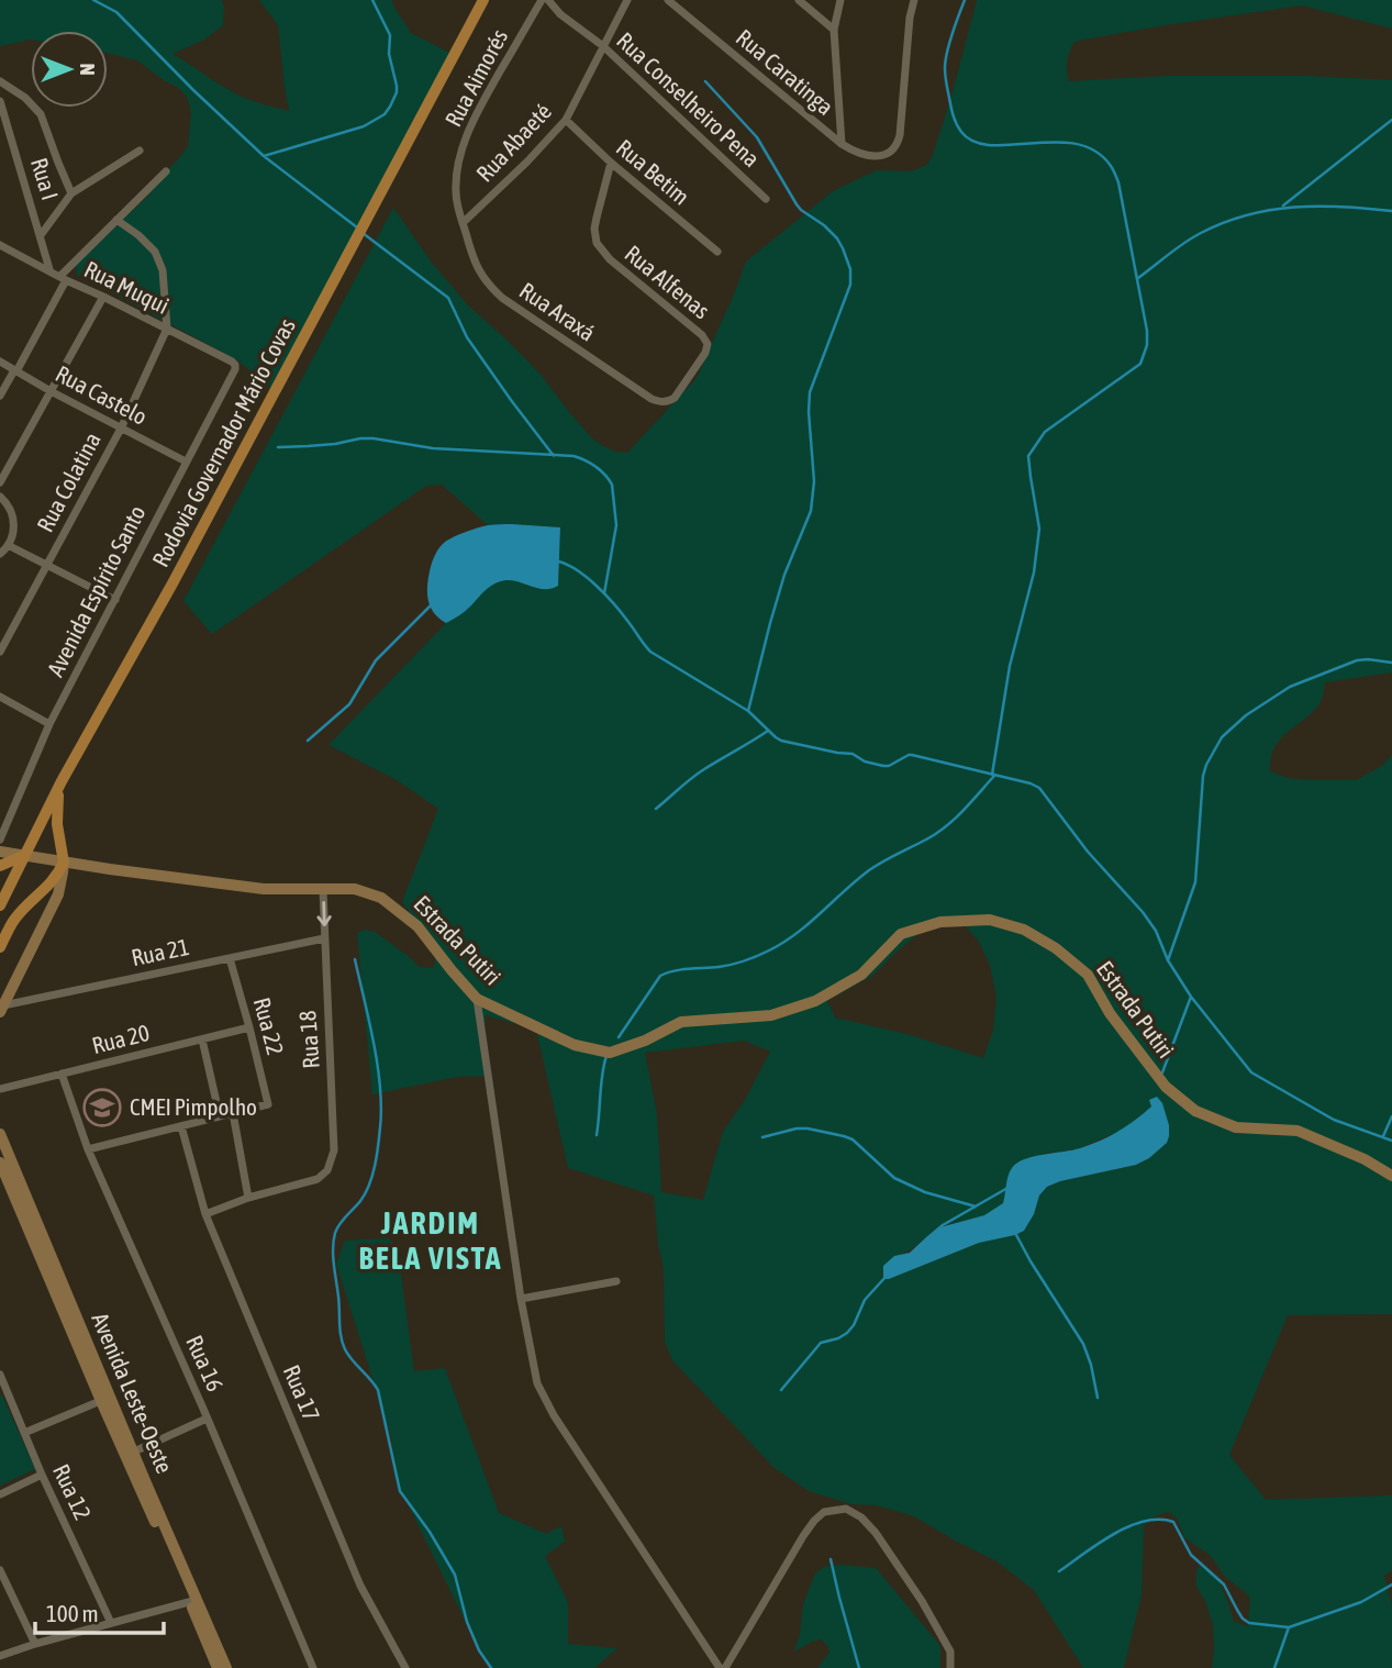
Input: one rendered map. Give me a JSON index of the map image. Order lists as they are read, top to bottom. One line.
{"streets":{"main road":["Rodovia Governador Mário Covas"],"street":["Rua Caratinga","Rua Aimorés","Rua Conselheiro Pena","Rua Abaeté","Rua Betim","Rua I","Rua Alfenas","Rua Muqui","Rua Araxá","Rua Castelo","Rua Colatina","Avenida Espírito Santo","Estrada Putiri","Rua 21","Rua 22","Rua 20","Rua 18","Rua 16","Avenida Leste-Oeste","Rua 17","Rua 12"]},"crossings":[["Rua Aimorés","Rua Abaeté"],["Rua Aimorés","Rua Araxá"],["Rua Conselheiro Pena","Rua Abaeté"],["Rua Abaeté","Rua Betim"],["Rua Abaeté","Rua Araxá"],["Rua Betim","Rua Alfenas"],["Rua I","Rua Muqui"],["Rua Alfenas","Rua Araxá"],["Rua Muqui","Rua Colatina"],["Rua Muqui","Avenida Espírito Santo"],["Rua Castelo","Rua Colatina"],["Rua Castelo","Avenida Espírito Santo"],["Rodovia Governador Mário Covas","Estrada Putiri"],["Estrada Putiri","Rua 18"],["Rua 21","Rua 22"],["Rua 21","Rua 18"],["Rua 22","Rua 20"],["Rua 20","Rua 16"]],"districts":["JARDIM BELA VISTA"],"places":{"school or university":["CMEI Pimpolho"]},"scale_bar":"100 m","north":"right"}
